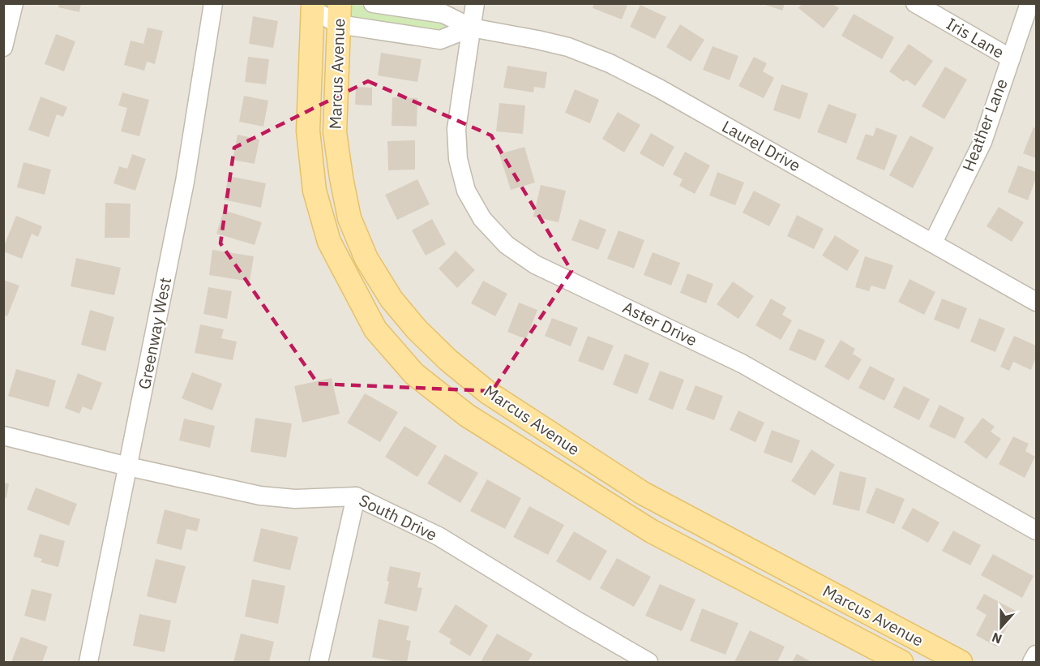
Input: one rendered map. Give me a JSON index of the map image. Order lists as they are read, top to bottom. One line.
{"streets":{"main road":["Marcus Avenue"],"street":["Iris Lane","Heather Lane","Laurel Drive","Aster Drive","Greenway West","South Drive"]},"crossings":[["Iris Lane","Heather Lane"],["Heather Lane","Laurel Drive"],["Laurel Drive","Aster Drive"],["Greenway West","South Drive"]],"north":"bottom"}
